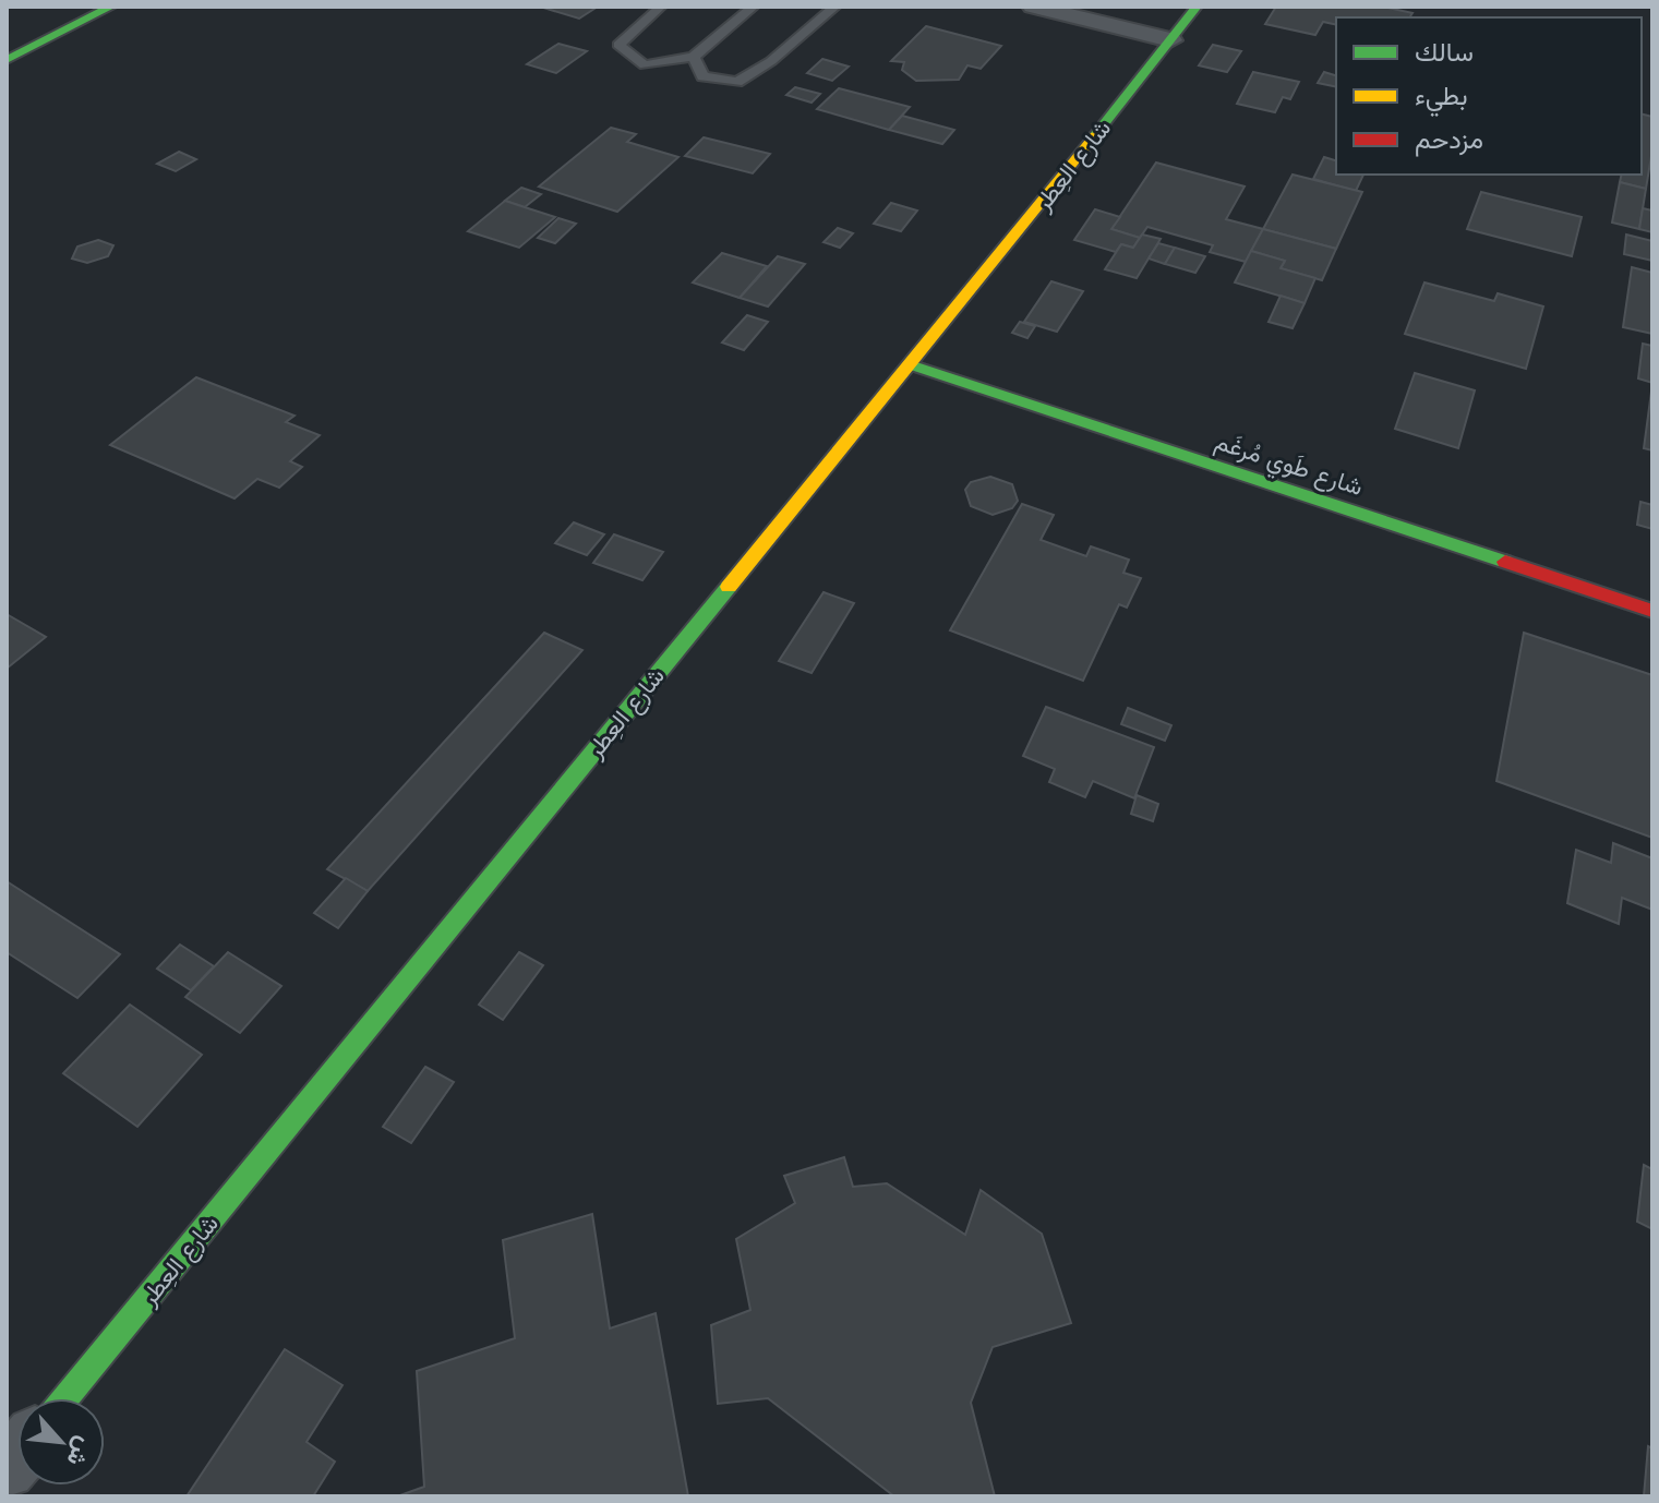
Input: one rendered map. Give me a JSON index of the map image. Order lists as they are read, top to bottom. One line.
{"streets":{"street":["شارع العِطر","شارع طَوي مُرغَم"]},"crossings":[["شارع العِطر","شارع طَوي مُرغَم"]],"legend":["سالك","بطيء","مزدحم"],"north":"bottom right"}
